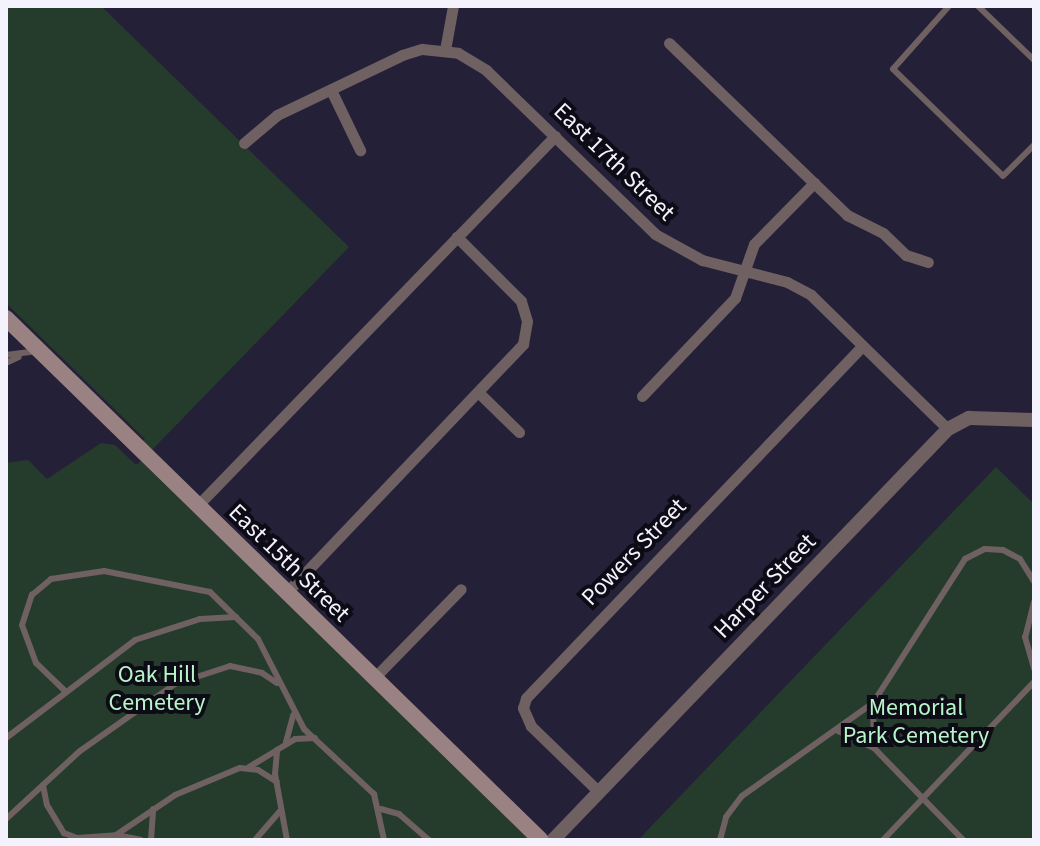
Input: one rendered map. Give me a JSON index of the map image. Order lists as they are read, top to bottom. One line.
{"streets":{"main road":["East 15th Street"],"street":["East 17th Street","Powers Street","Harper Street"]},"crossings":[["East 17th Street","Powers Street"],["East 17th Street","Harper Street"],["Powers Street","Harper Street"]],"parks":["Oak Hill Cemetery","Memorial Park Cemetery"]}
